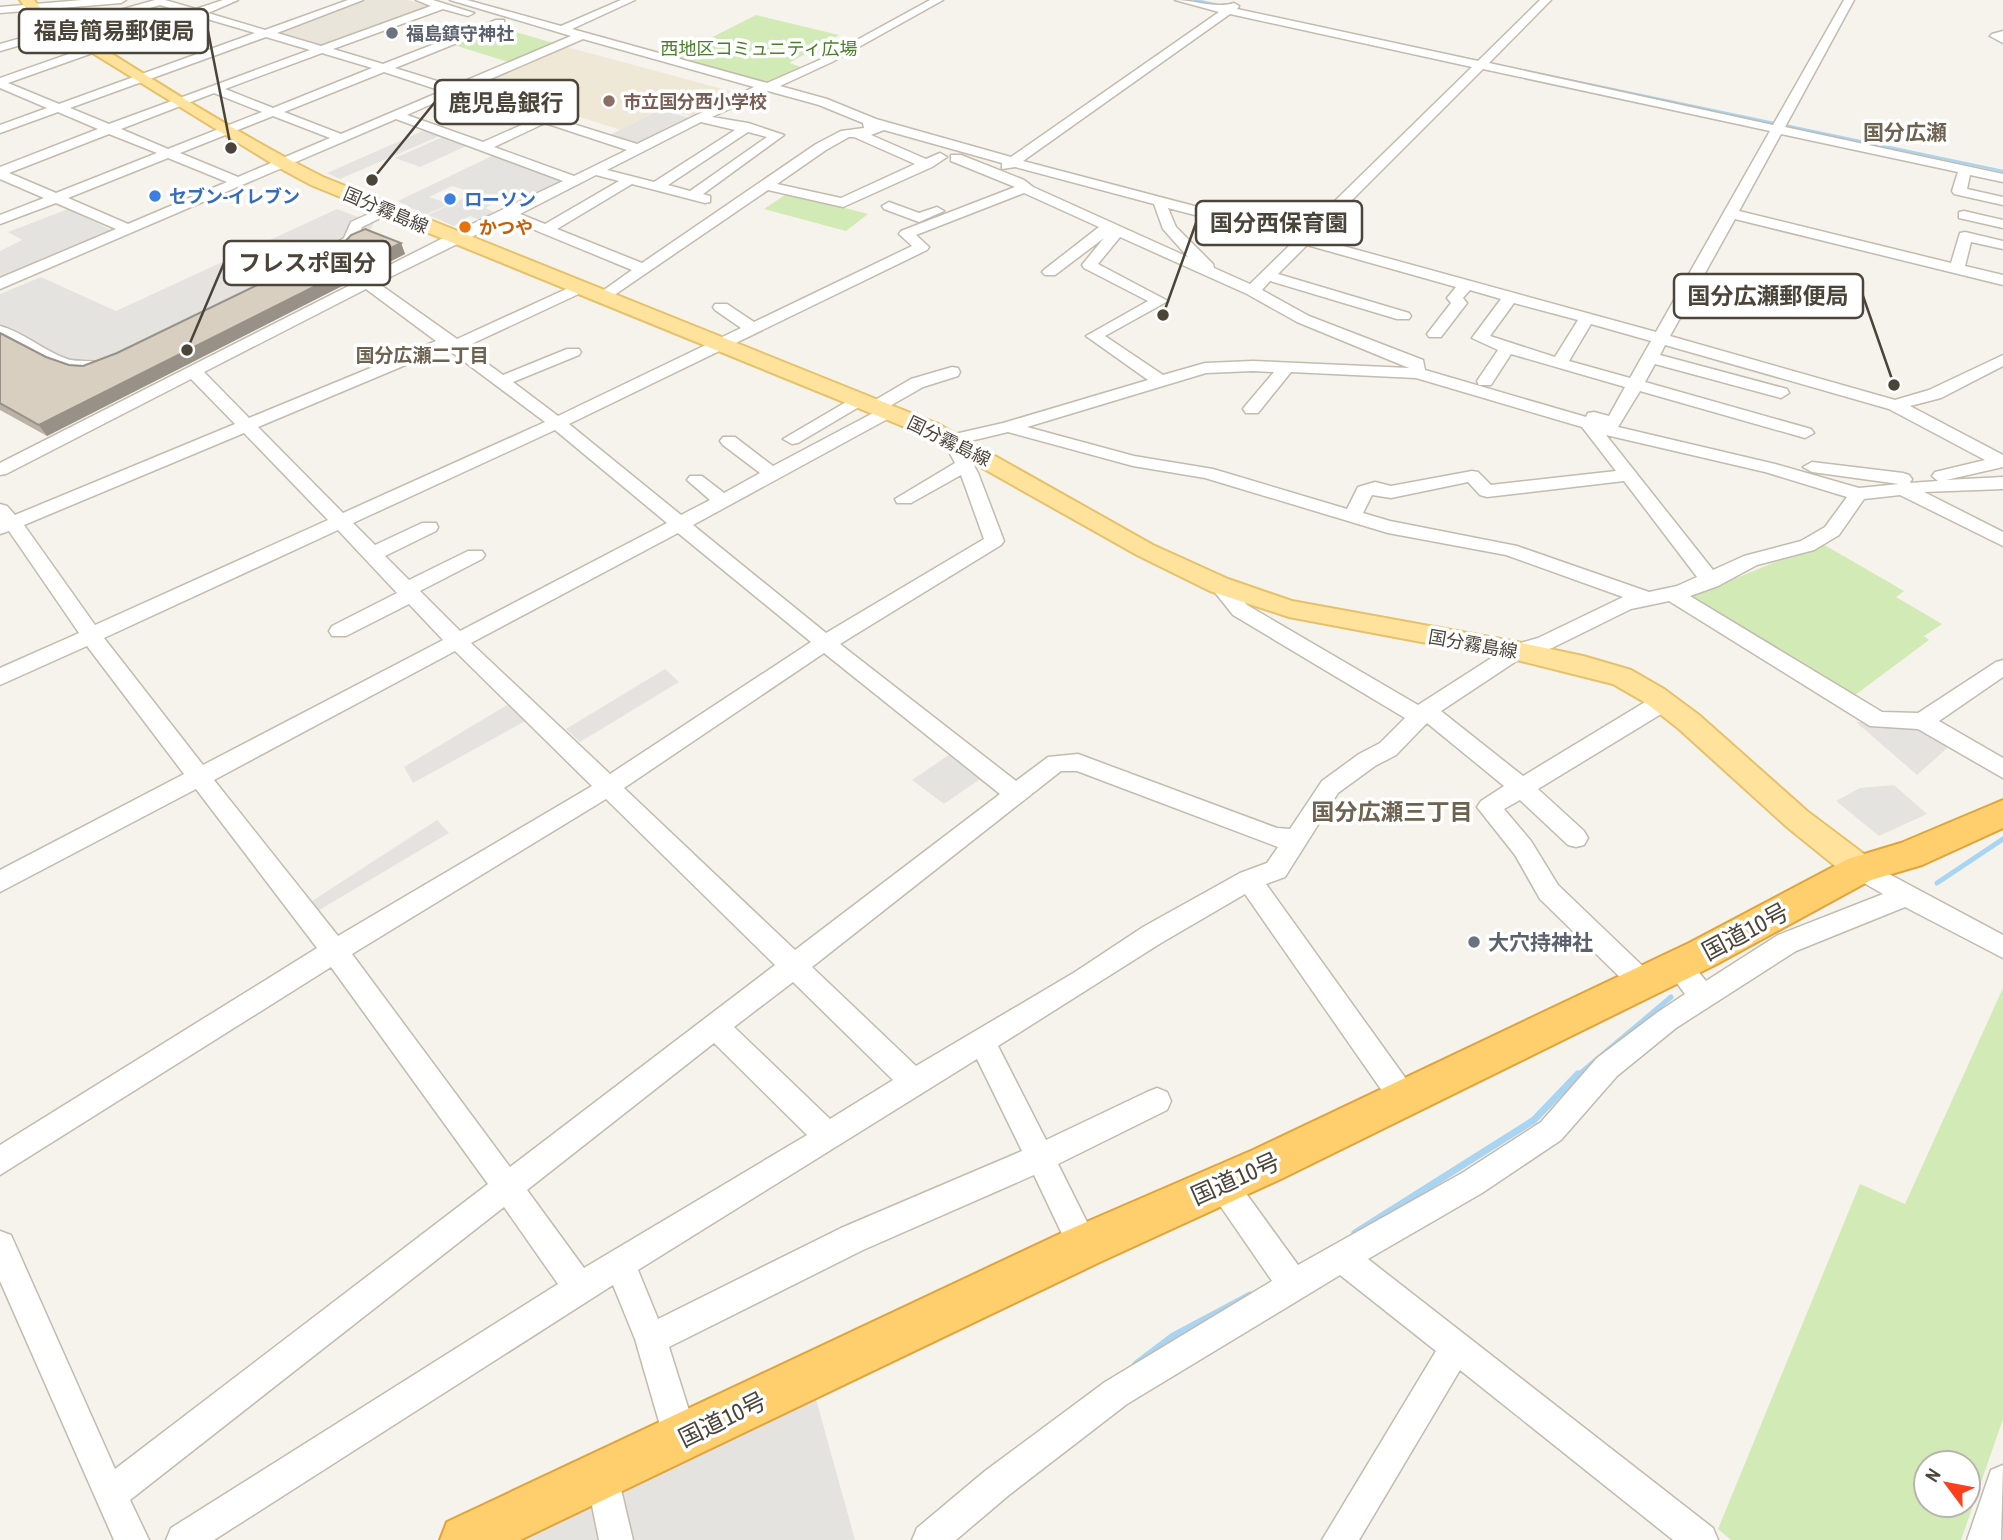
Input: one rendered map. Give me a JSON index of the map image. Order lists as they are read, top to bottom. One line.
{"streets":{"highway":["国道10号"],"main road":["国分霧島線"]},"crossings":[["国分霧島線","国道10号"]],"districts":["国分広瀬","国分広瀬二丁目","国分広瀬三丁目"],"parks":["西地区コミュニティ広場"],"places":["福島鎮守神社","市立国分西小学校","福島簡易郵便局","鹿児島銀行","セブン-イレブン","ローソン","かつや","国分西保育園","フレスポ国分","国分広瀬郵便局","大穴持神社"],"north":"top left"}
